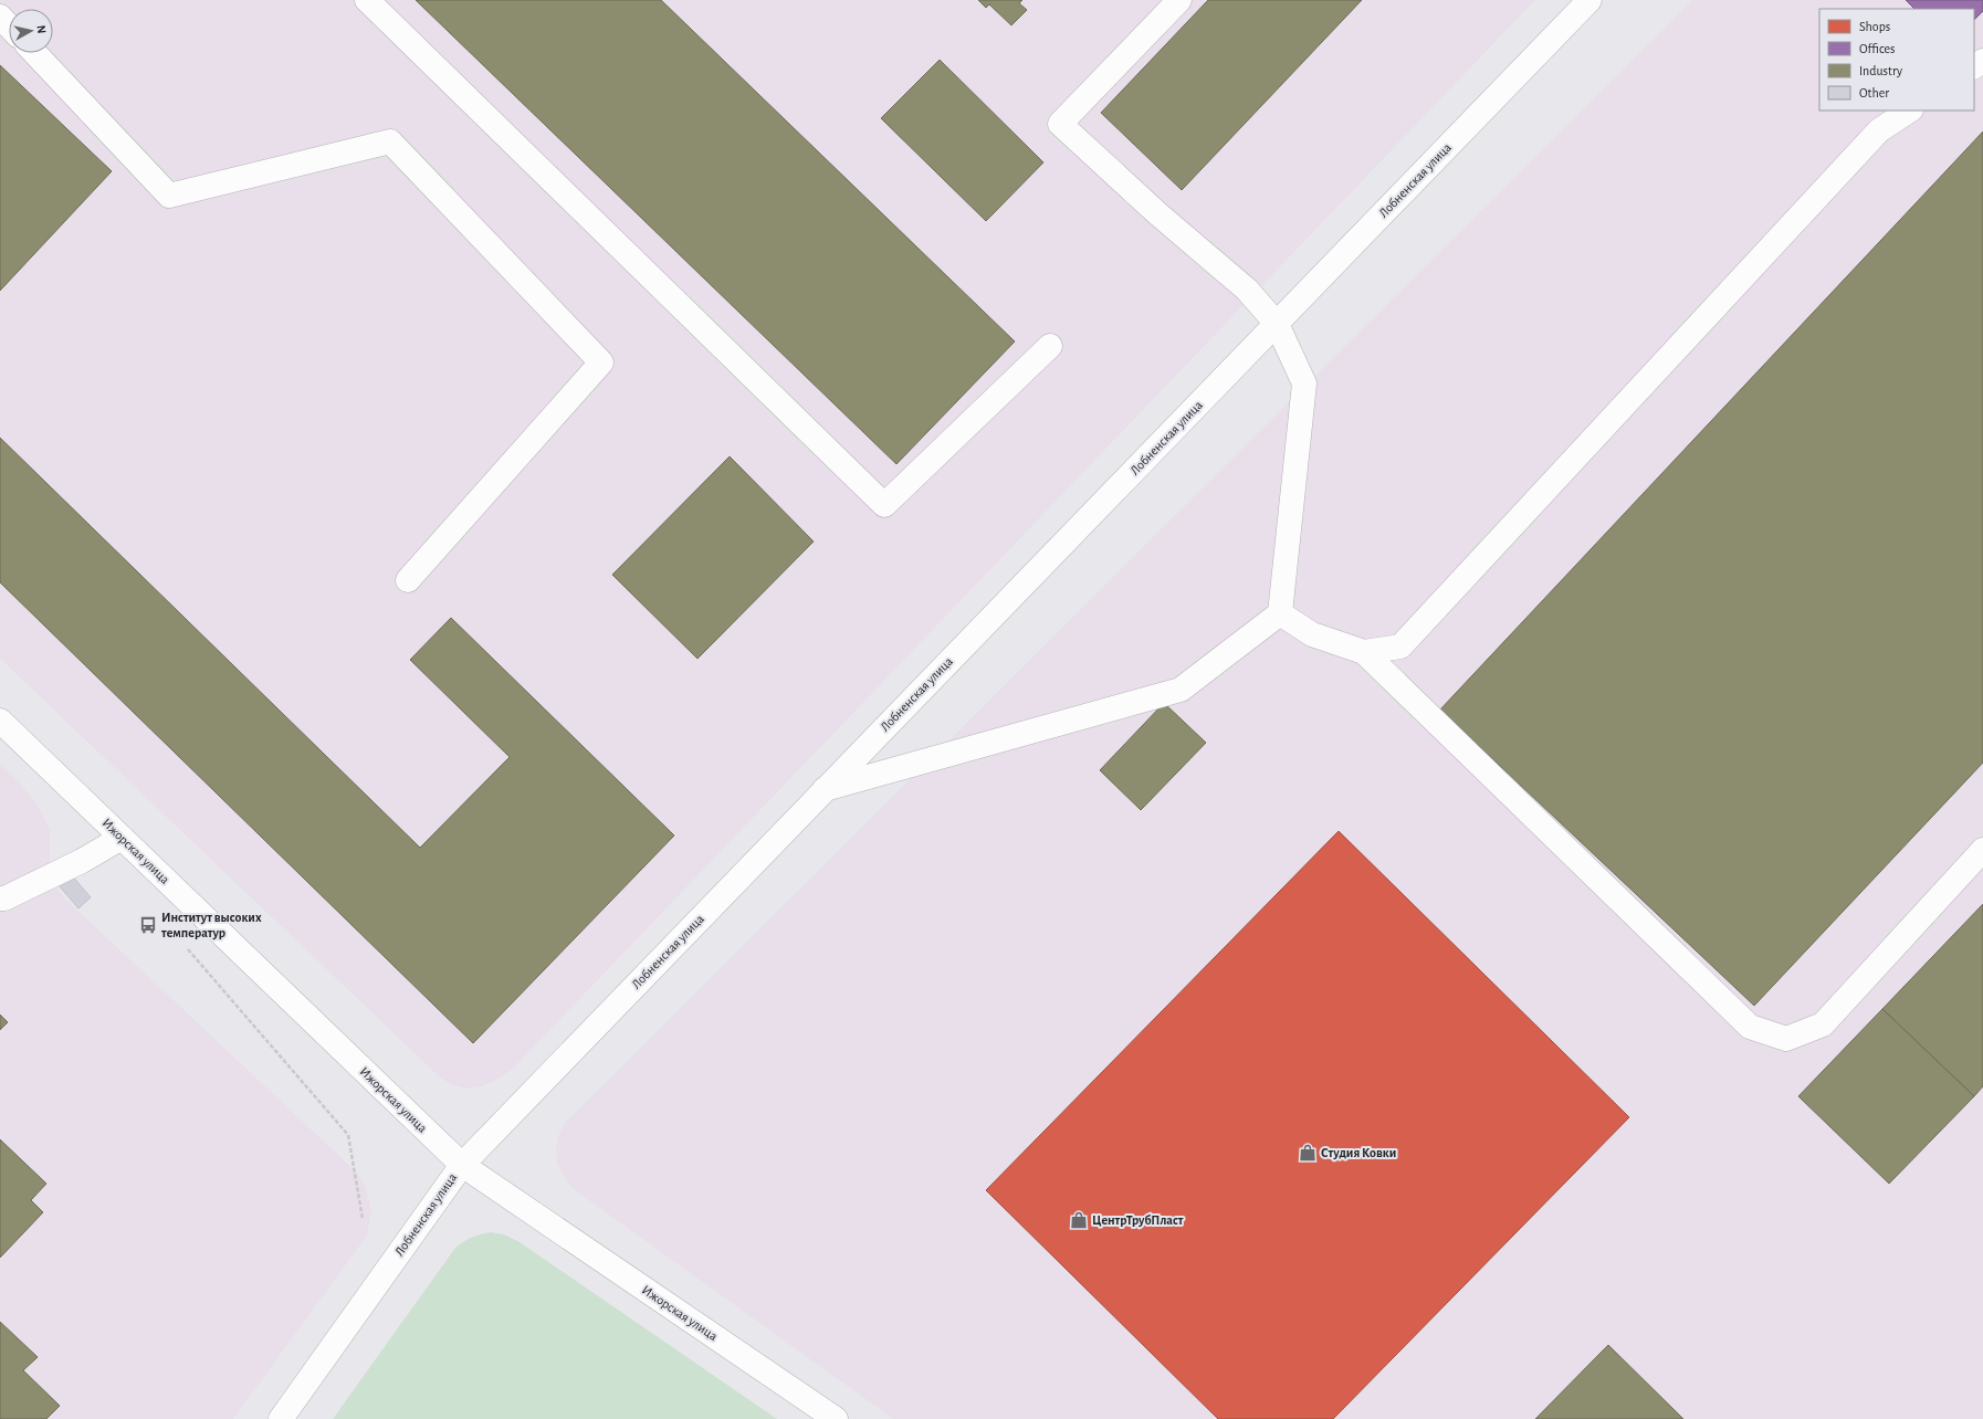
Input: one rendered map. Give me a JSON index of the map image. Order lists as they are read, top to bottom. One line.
{"streets":{"street":["Лобненская улица","Ижорская улица"]},"crossings":[["Лобненская улица","Ижорская улица"]],"places":{"bus stop":["Институт высоких температур"],"shop":["Студия Ковки","ЦентрТрубПласт"]},"legend":["Shops","Offices","Industry","Other"],"north":"right"}
